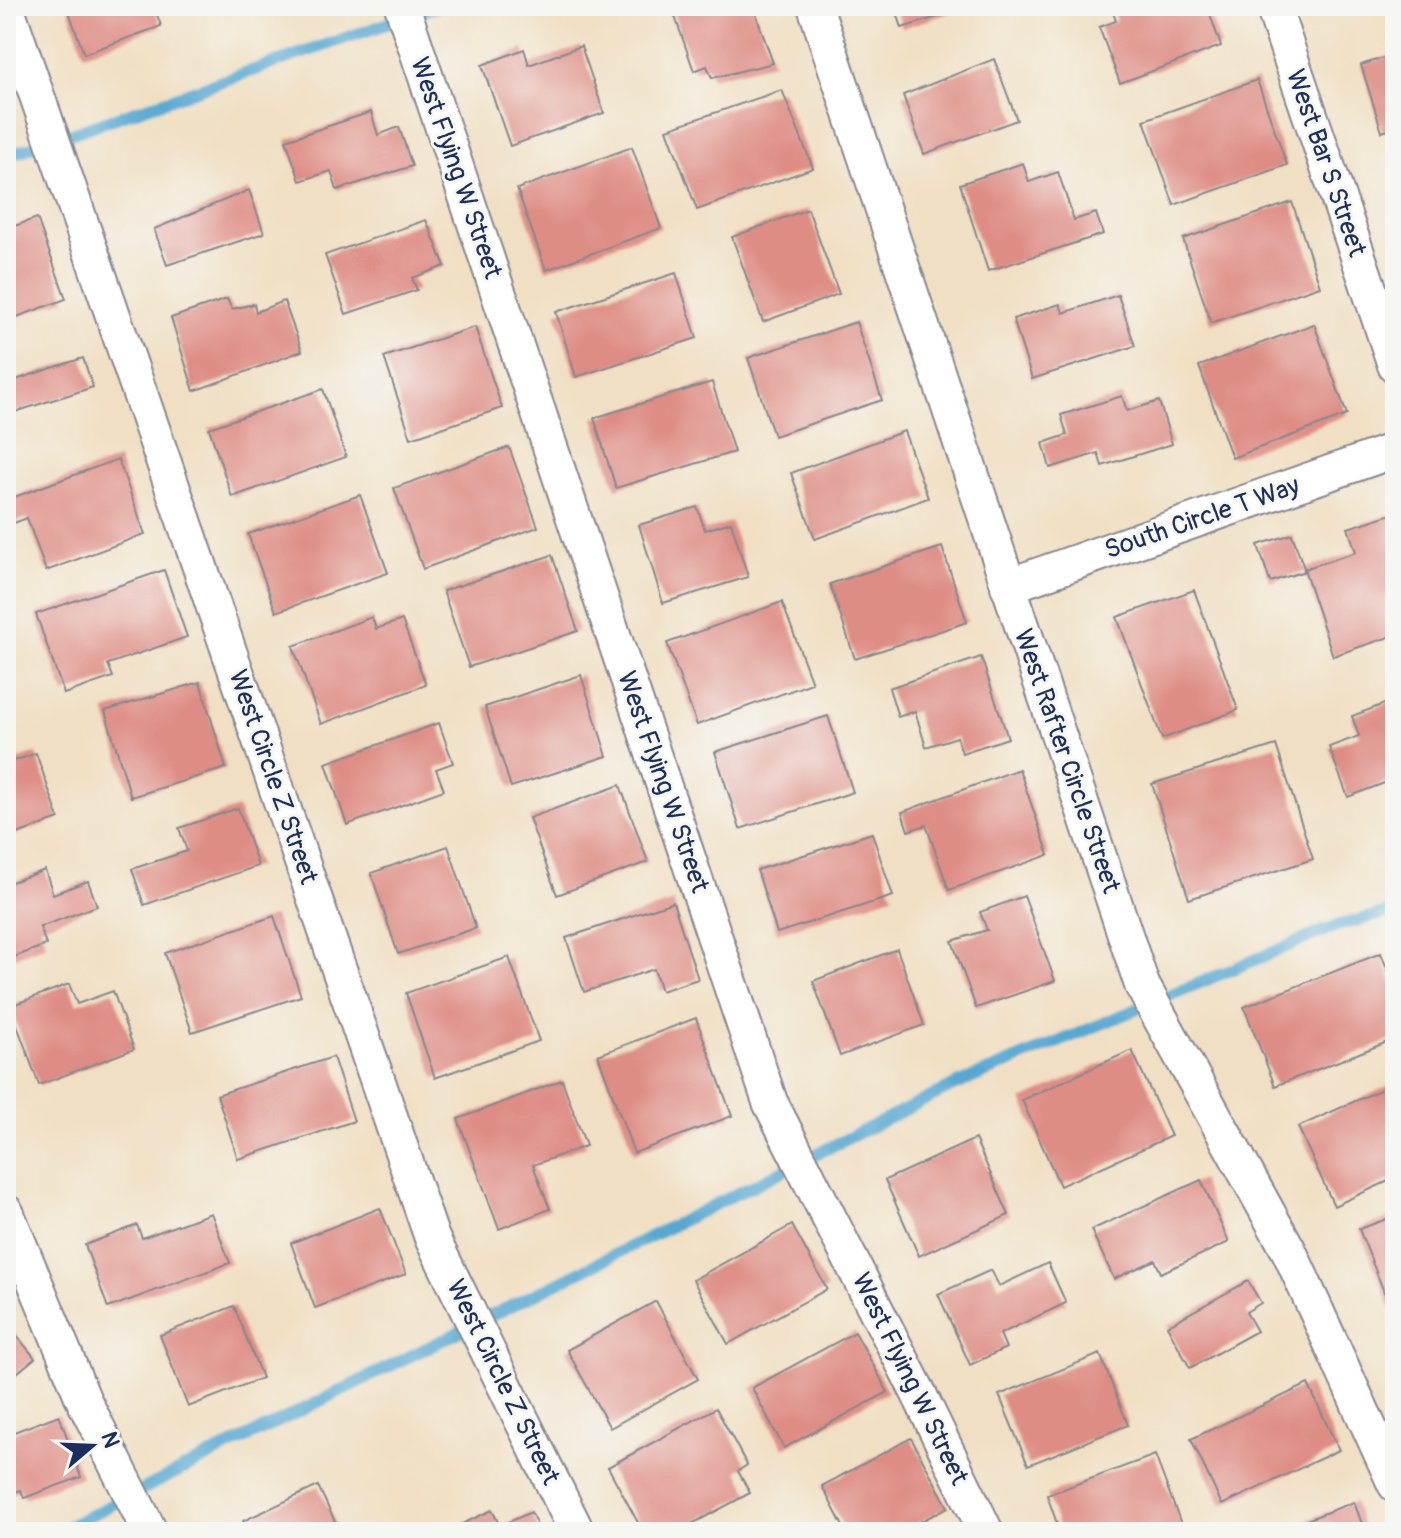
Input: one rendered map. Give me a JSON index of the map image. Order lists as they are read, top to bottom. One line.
{"streets":{"street":["West Bar S Street","West Flying W Street","South Circle T Way","West Rafter Circle Street","West Circle Z Street"]},"crossings":[["South Circle T Way","West Rafter Circle Street"]],"north":"right"}
